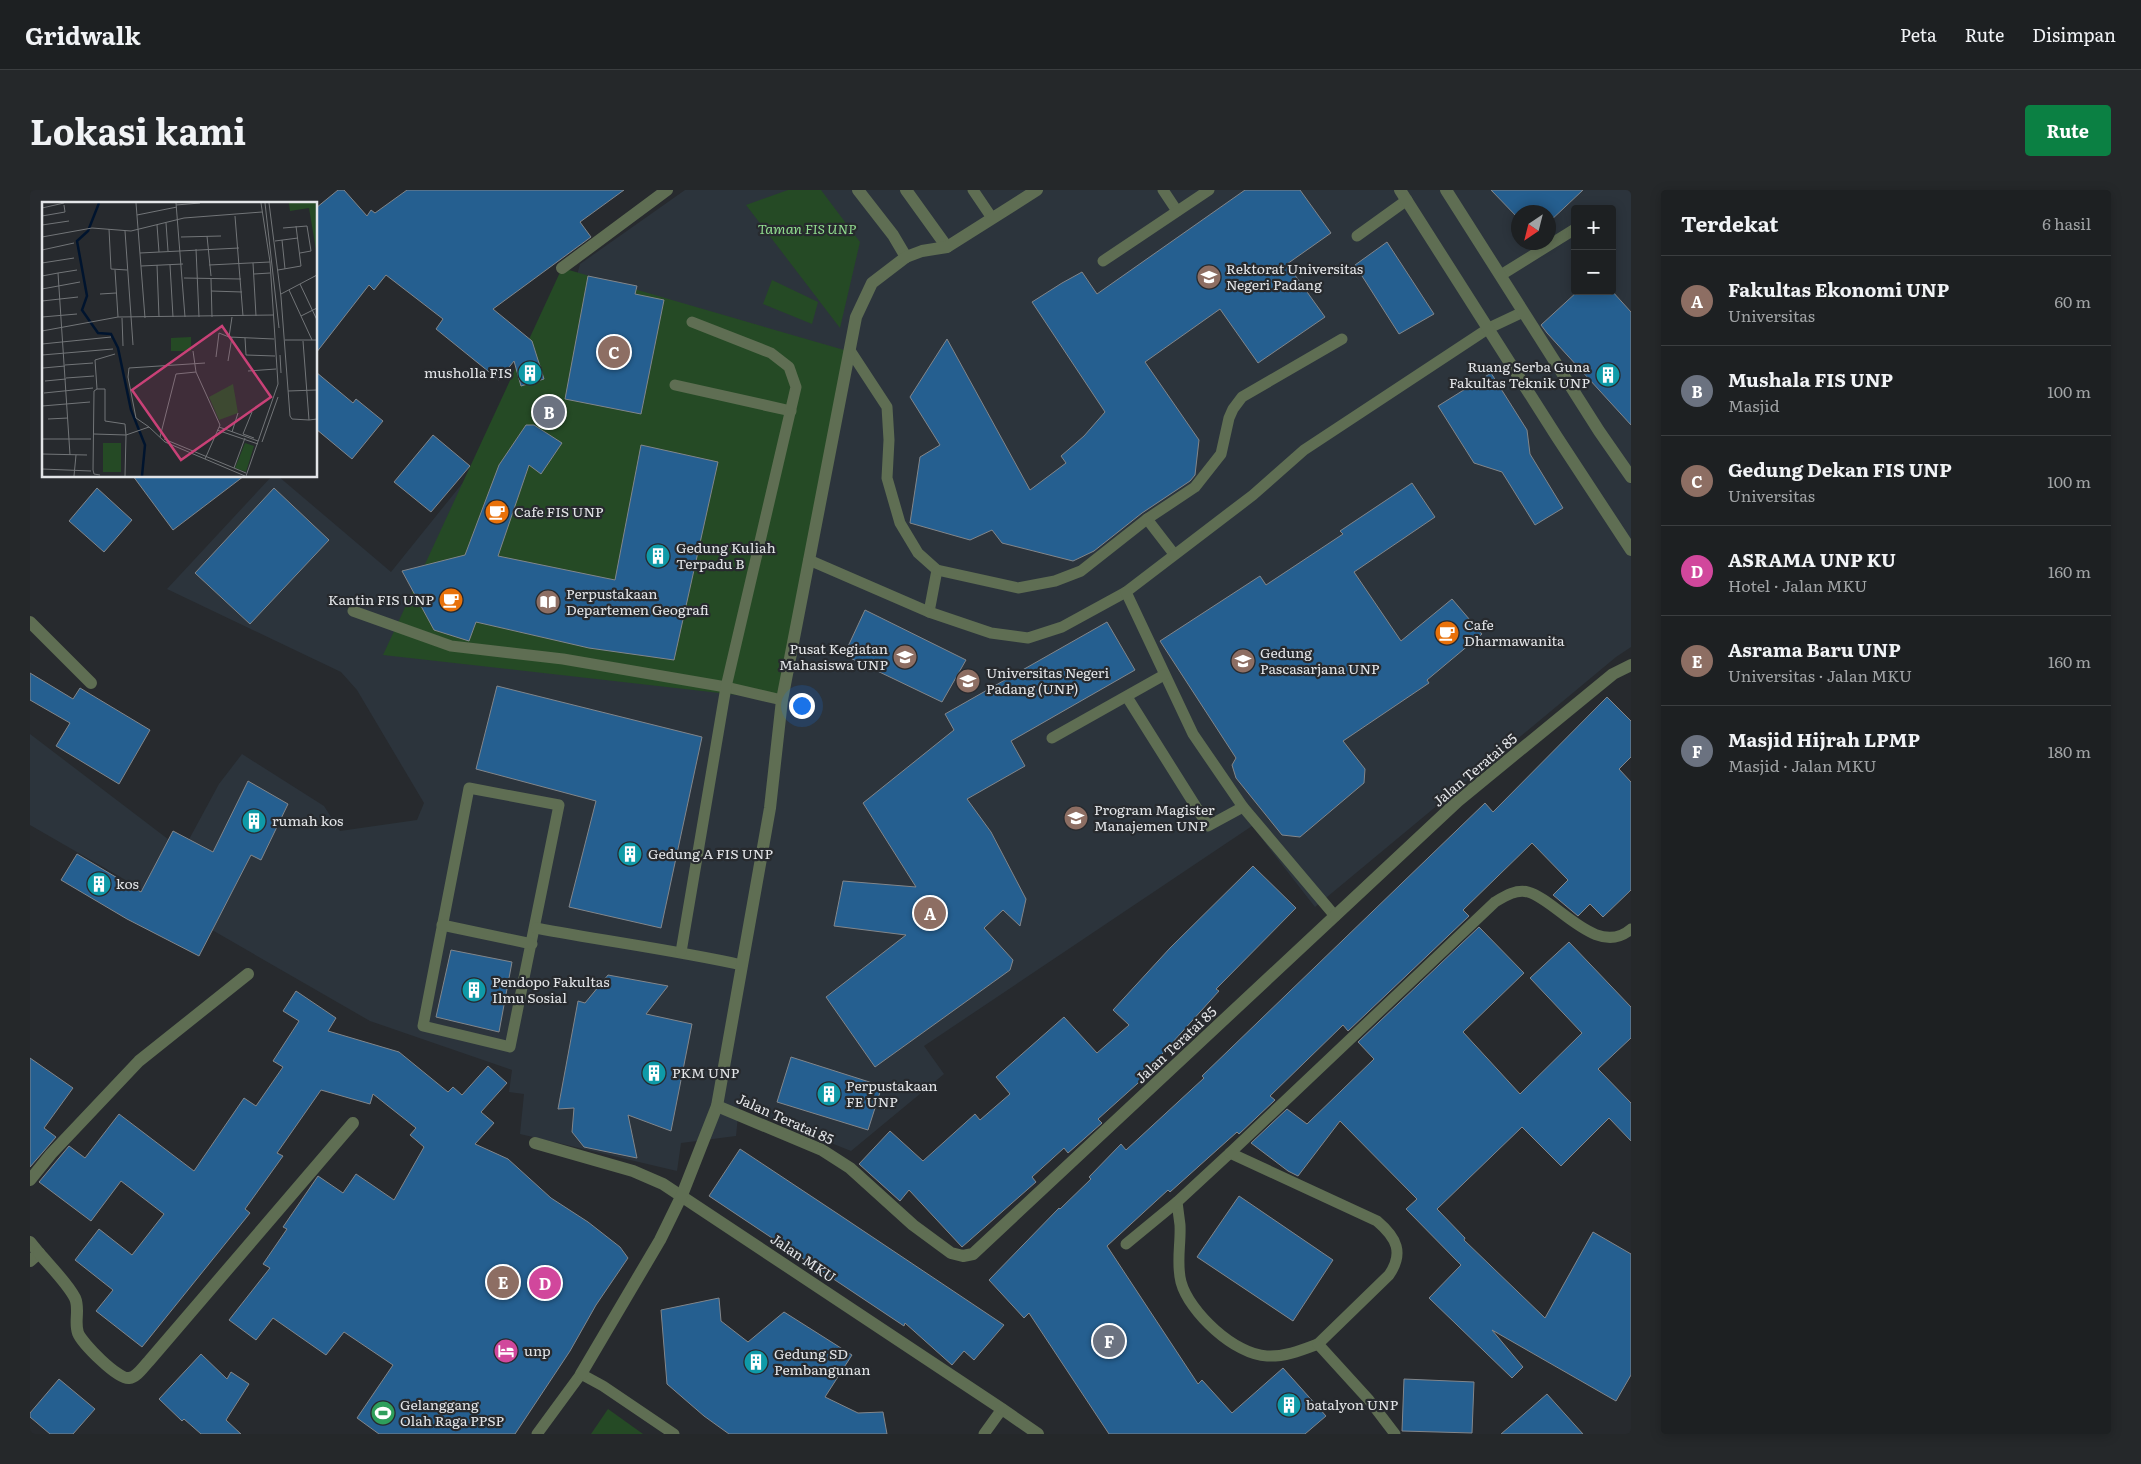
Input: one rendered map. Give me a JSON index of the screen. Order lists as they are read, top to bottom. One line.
{"streets":{"street":["Jalan Teratai 85","Jalan MKU"]},"parks":["Taman FIS UNP"],"places":{"school or university":["Rektorat Universitas Negeri Padang","Pusat Kegiatan Mahasiswa UNP","Gedung Pascasarjana UNP","Universitas Negeri Padang (UNP)","Program Magister Manajemen UNP"],"building":["musholla FIS","Ruang Serba Guna Fakultas Teknik UNP","Gedung Kuliah Terpadu B","rumah kos","Gedung A FIS UNP","kos","Pendopo Fakultas Ilmu Sosial","PKM UNP","Perpustakaan FE UNP","Gedung SD Pembangunan","batalyon UNP"],"cafe":["Cafe FIS UNP","Kantin FIS UNP","Cafe Dharmawanita"],"library":["Perpustakaan Departemen Geografi"],"hotel":["unp"],"sports":["Gelanggang Olah Raga PPSP"]},"north":"bottom left","page":{"header":"Gridwalk","nav":["Peta","Rute","Disimpan"],"title":"Lokasi kami","buttons":"Rute","heading":["Terdekat","6 hasil"],"map_buttons":["+","−"],"list":[{"mark":"A","name":"Fakultas Ekonomi UNP","note":"Universitas","value":"60 m"},{"mark":"B","name":"Mushala FIS UNP","note":"Masjid","value":"100 m"},{"mark":"C","name":"Gedung Dekan FIS UNP","note":"Universitas","value":"100 m"},{"mark":"D","name":"ASRAMA UNP KU","note":"Hotel · Jalan MKU","value":"160 m"},{"mark":"E","name":"Asrama Baru UNP","note":"Universitas · Jalan MKU","value":"160 m"},{"mark":"F","name":"Masjid Hijrah LPMP","note":"Masjid · Jalan MKU","value":"180 m"}],"pins":["C","B","A","E","D","F"]}}
